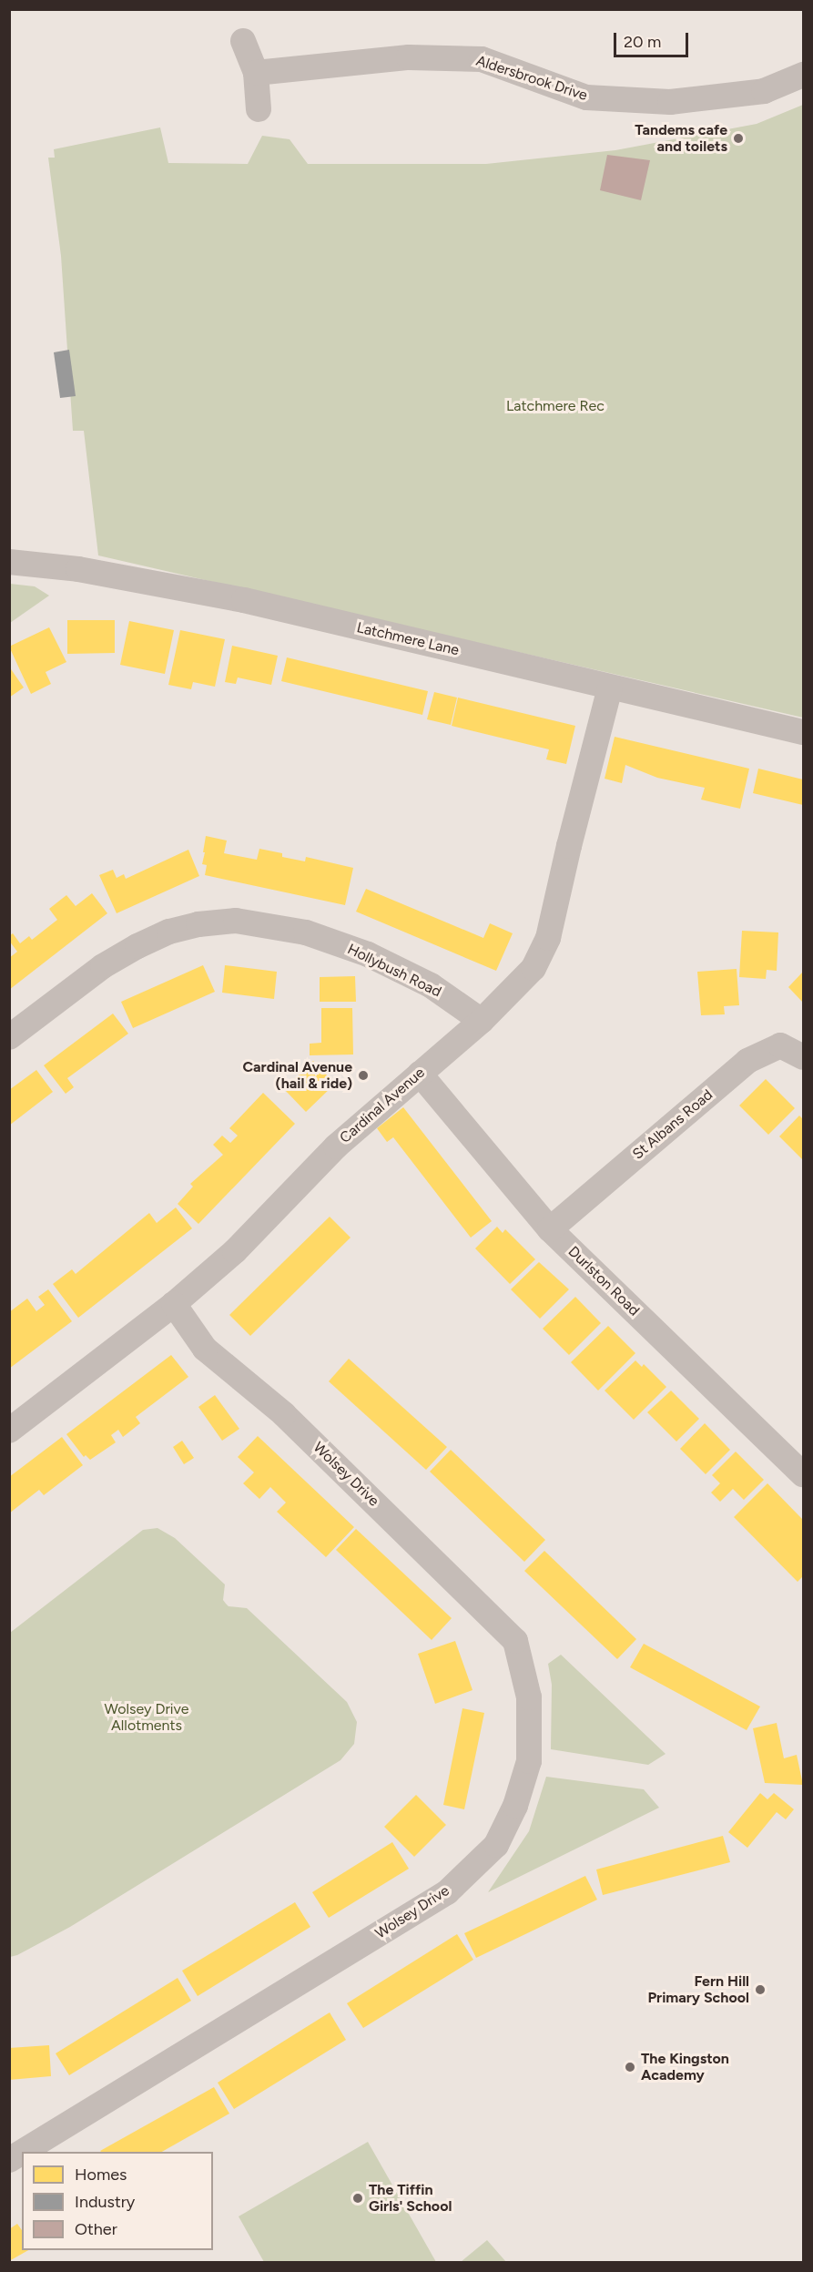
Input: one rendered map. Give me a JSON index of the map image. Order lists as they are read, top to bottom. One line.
{"streets":{"street":["Aldersbrook Drive","Latchmere Lane","Hollybush Road","Cardinal Avenue","St Albans Road","Durlston Road","Wolsey Drive"]},"crossings":[["Latchmere Lane","Cardinal Avenue"],["Hollybush Road","Cardinal Avenue"],["Cardinal Avenue","Durlston Road"],["Cardinal Avenue","Wolsey Drive"],["St Albans Road","Durlston Road"]],"parks":["Latchmere Rec","Wolsey Drive Allotments"],"places":["Tandems cafe and toilets","Cardinal Avenue (hail & ride)","Fern Hill Primary School","The Kingston Academy","The Tiffin Girls' School"],"legend":["Homes","Industry","Other"],"scale_bar":"20 m"}
